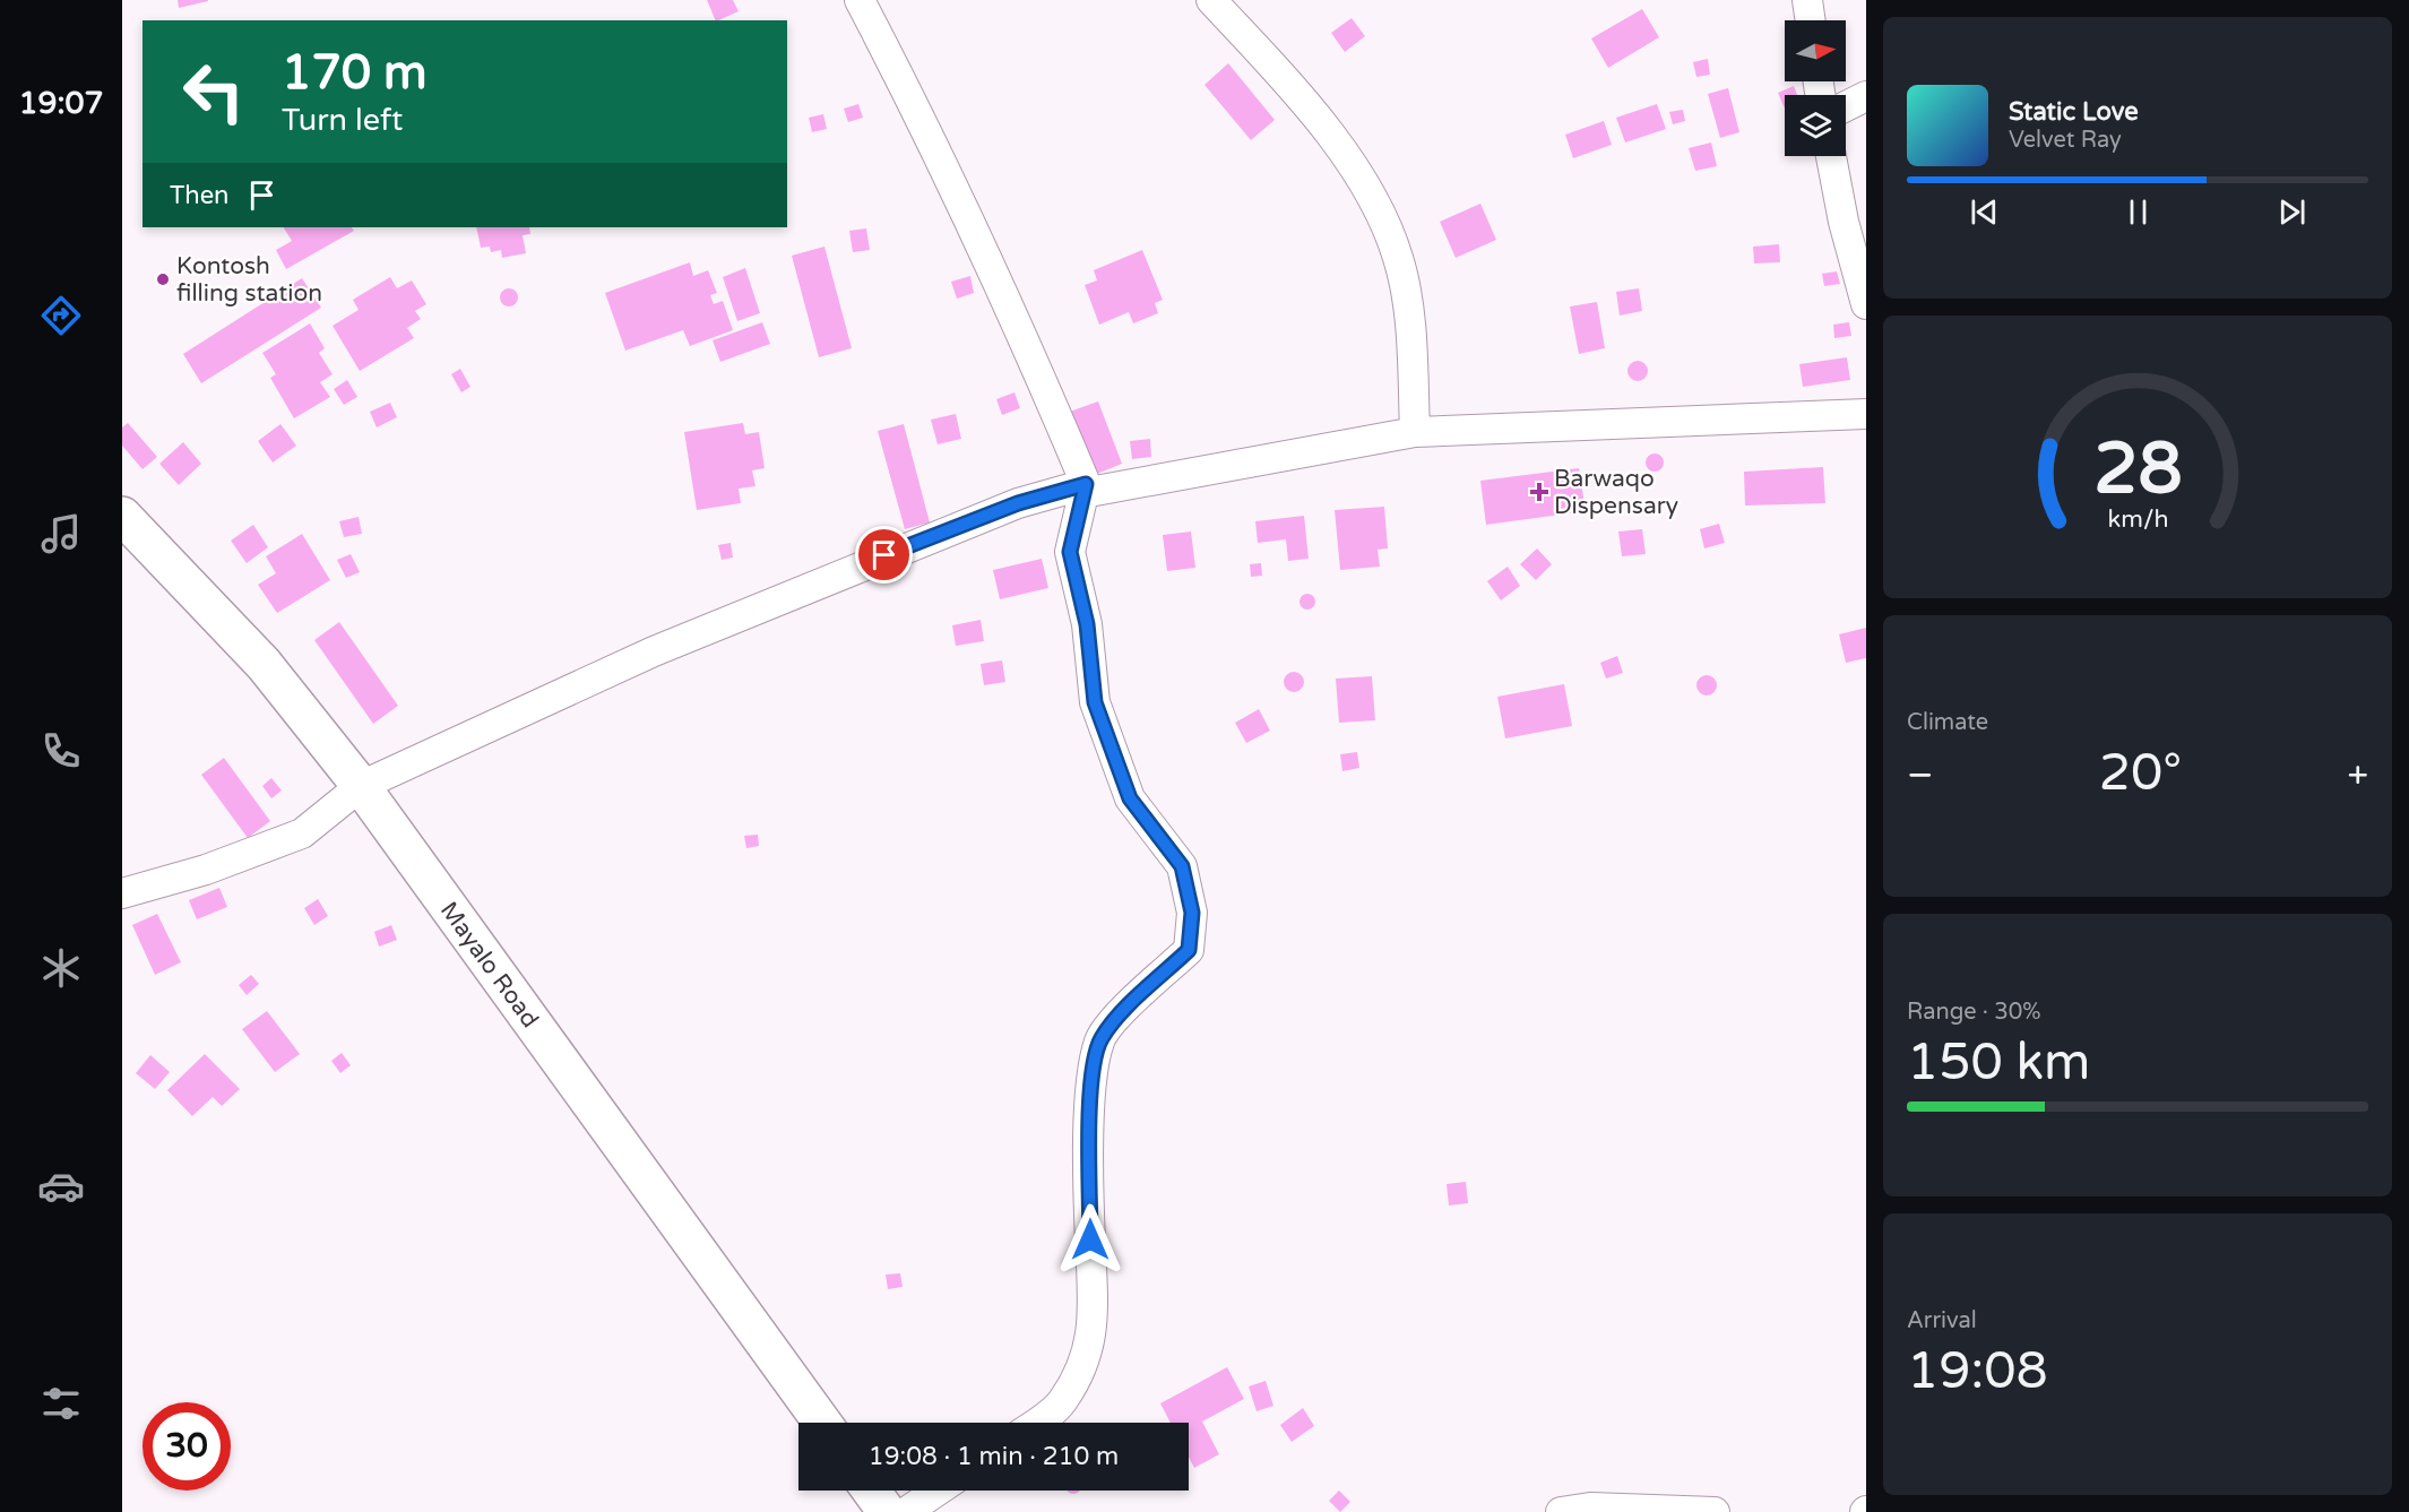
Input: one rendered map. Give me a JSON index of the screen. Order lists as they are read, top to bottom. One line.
{"streets":{"street":["Mayalo Road"]},"places":{"other":["Kontosh filling station"],"health":["Barwaqo Dispensary"]},"north":"right","page":{"tabs":"19:07","turn":["170 m","Turn left"],"song":["Static Love","Velvet Ray"],"then":"Then","tile":["Climate",["Range · 30%","150 km"],["Arrival","19:08"]],"heat":["−","20°","+"],"limit":"30","trip":"19:08 · 1 min · 210 m","gauge":["28","km/h"]}}
